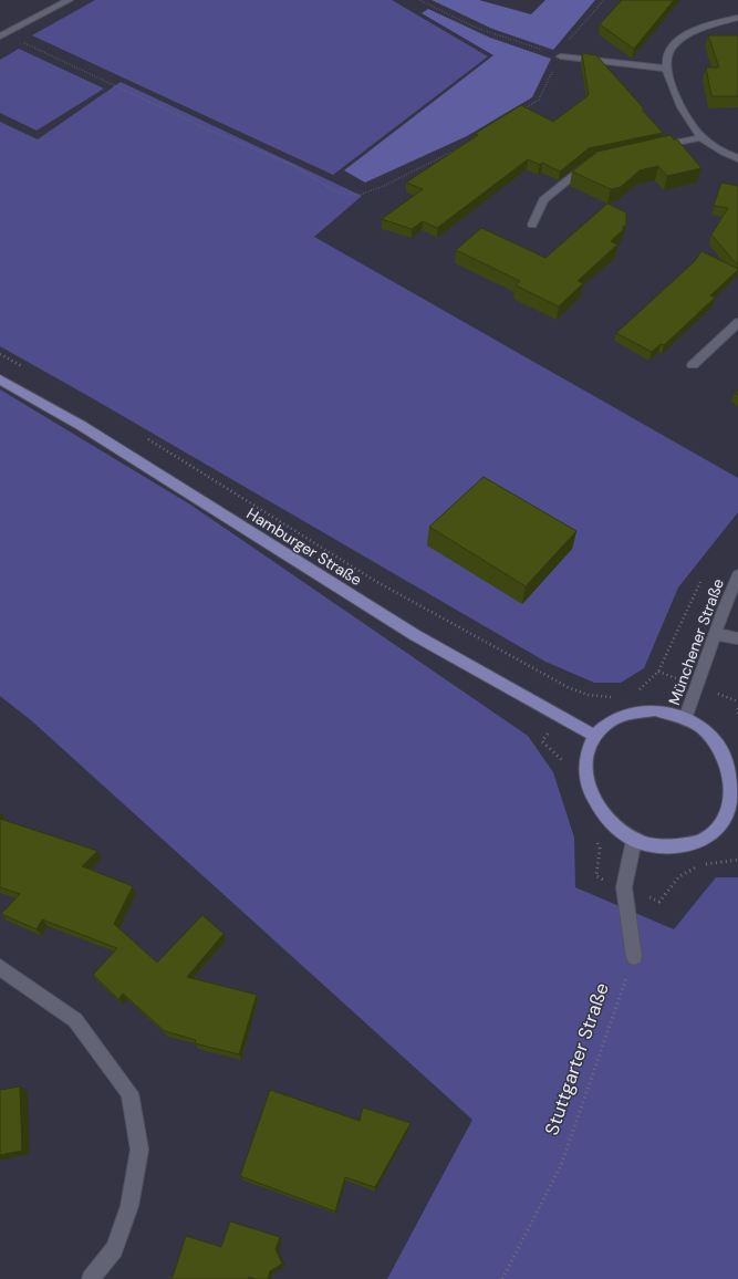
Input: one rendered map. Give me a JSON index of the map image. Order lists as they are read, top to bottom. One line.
{"streets":{"main road":["Hamburger Straße"],"street":["Münchener Straße"],"path":["Stuttgarter Straße"]},"crossings":[["Hamburger Straße","Münchener Straße"]]}
